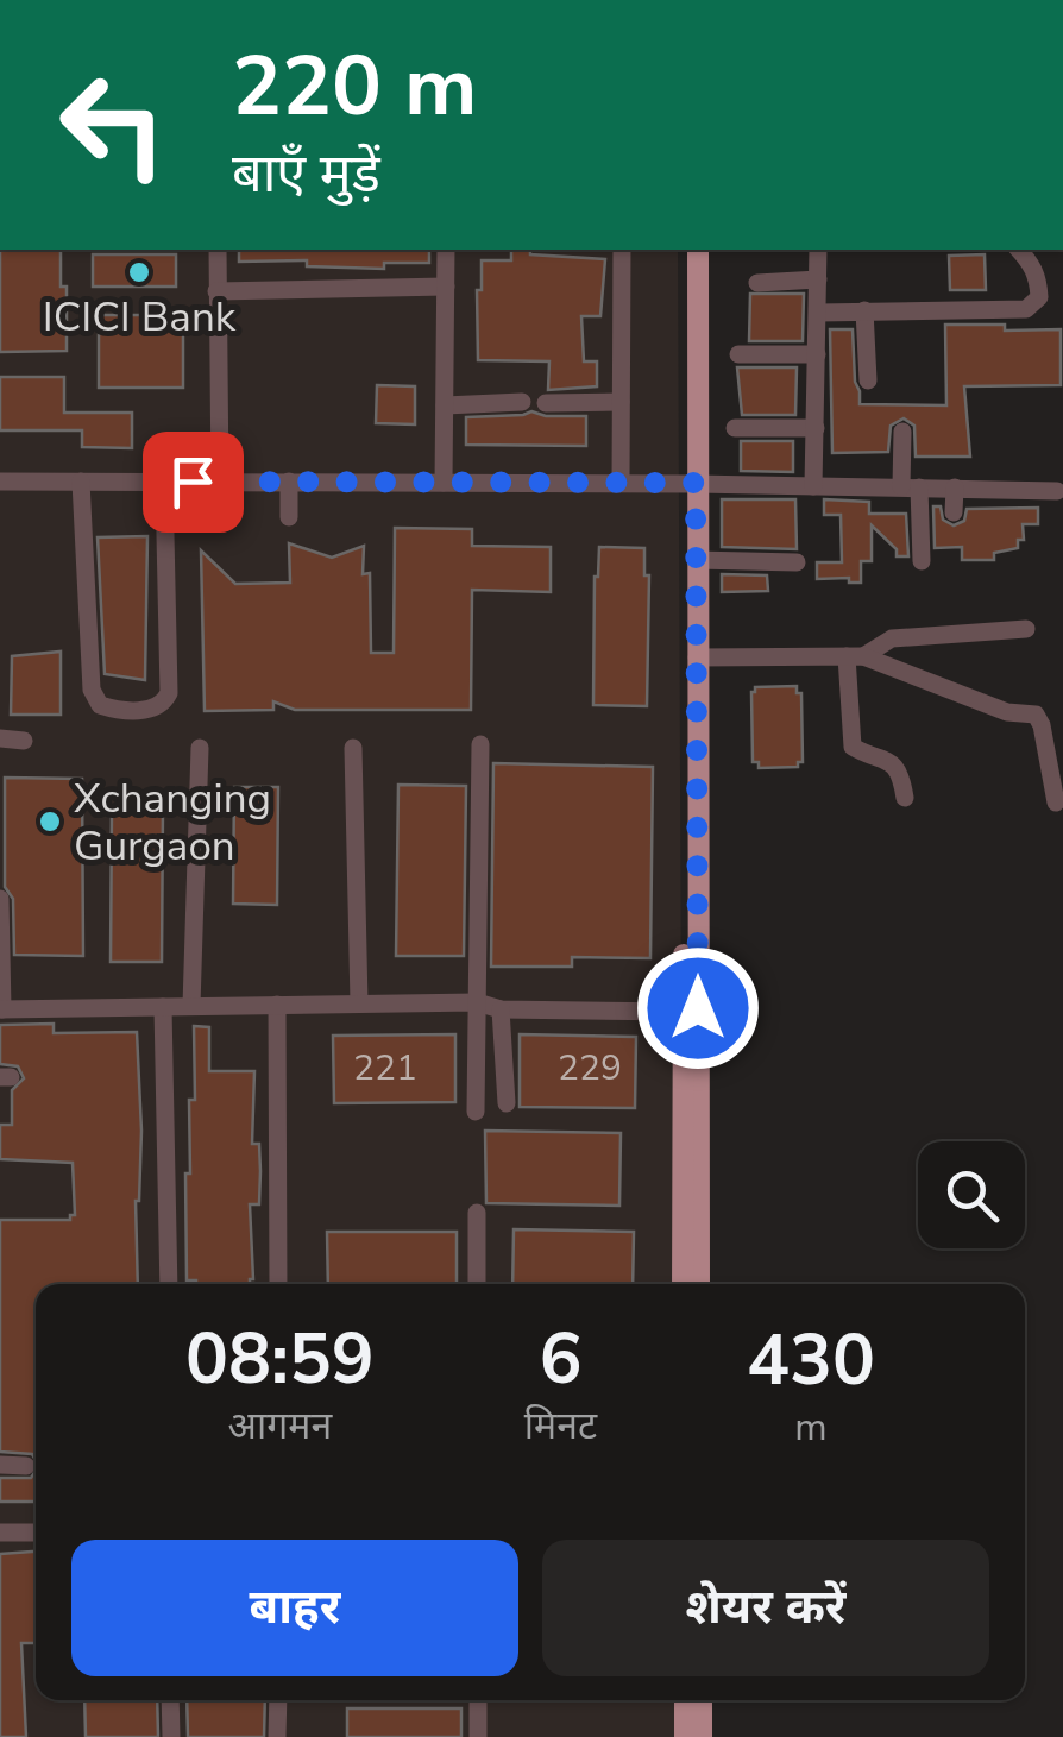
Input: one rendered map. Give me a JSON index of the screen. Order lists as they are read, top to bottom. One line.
{"places":["ICICI Bank","Xchanging Gurgaon"],"house_numbers":["221","229"],"page":{"turn":["220 m","बाएँ मुड़ें"],"eta":["08:59","आगमन","6","मिनट","430","m"],"buttons":["बाहर","शेयर करें"]}}
